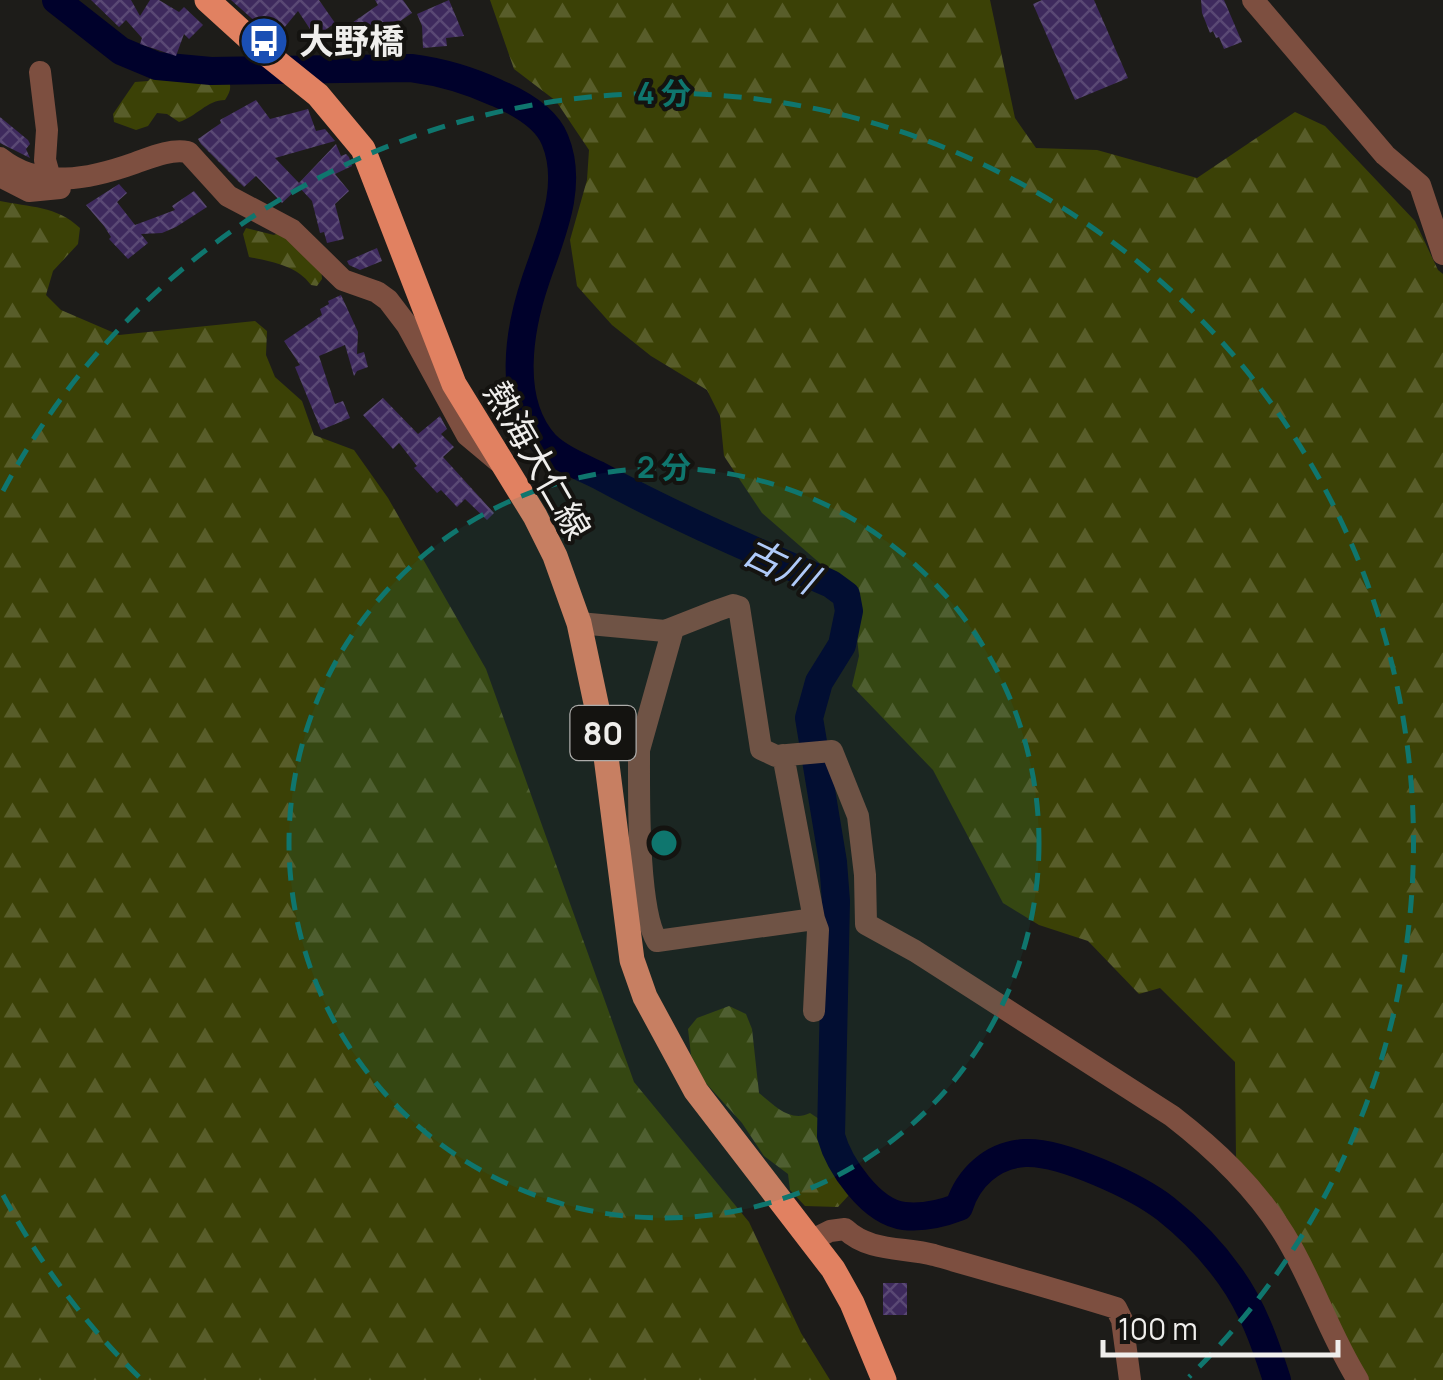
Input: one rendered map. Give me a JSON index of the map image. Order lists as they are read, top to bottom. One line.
{"streets":{"main road":["熱海大仁線","80"]},"water":["古川"],"places":{"bus stop":["大野橋"]},"scale_bar":"100 m","rings":["4 分","2 分"]}
